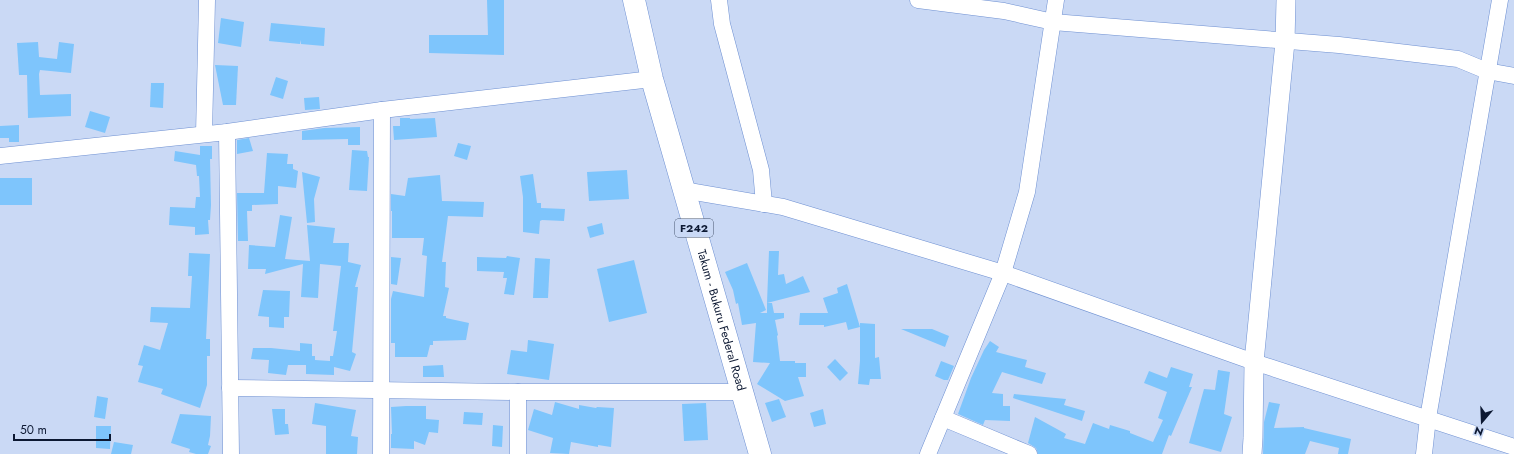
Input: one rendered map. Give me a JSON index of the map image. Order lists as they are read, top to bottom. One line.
{"streets":{"main road":["F242","Takum - Bukuru Federal Road"]},"scale_bar":"50 m","north":"bottom"}
